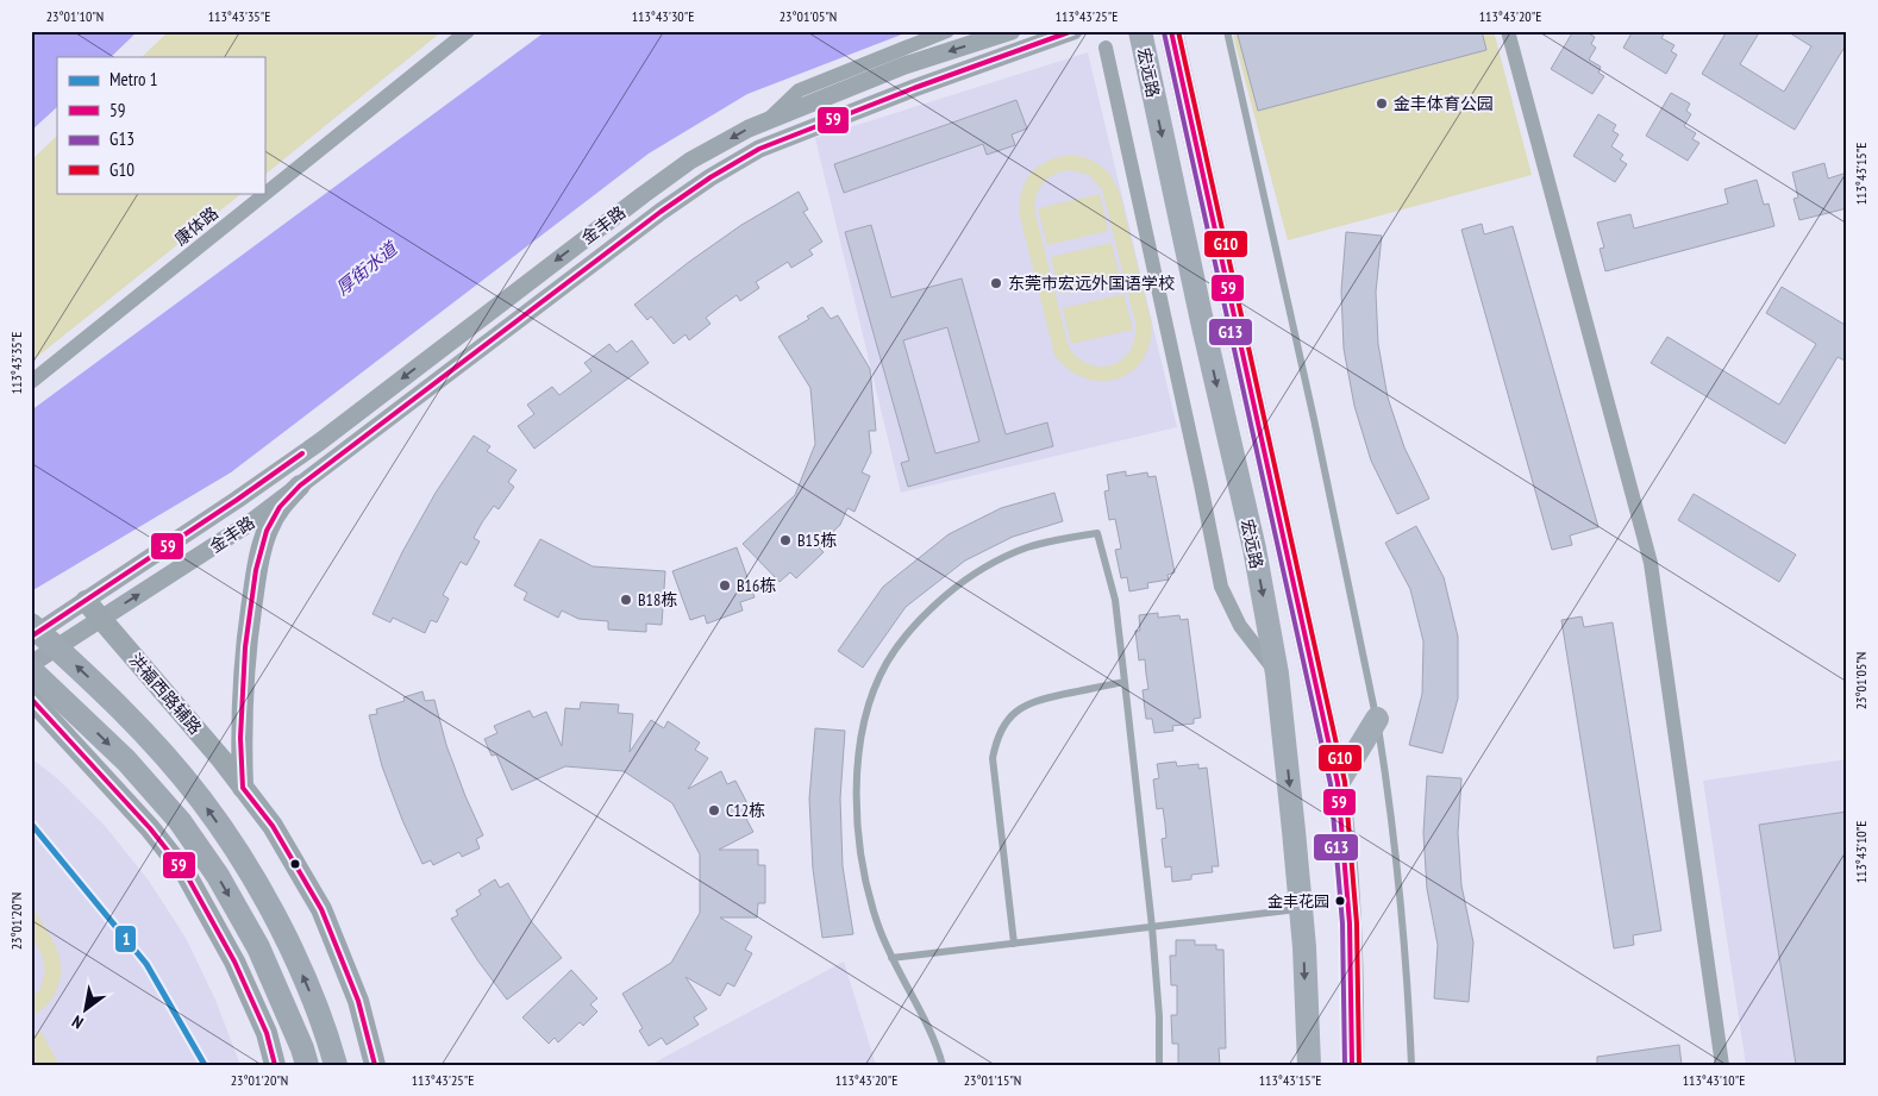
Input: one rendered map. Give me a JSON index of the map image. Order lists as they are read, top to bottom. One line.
{"streets":{"highway":["宏远路"],"main road":["洪福西路辅路"],"street":["金丰路","康体路"]},"crossings":[["金丰路","洪福西路辅路"]],"water":["厚街水道"],"places":["金丰体育公园","东莞市宏远外国语学校","B15栋","B16栋","B18栋","C12栋","金丰花园"],"lines":["transit line 59","transit line G10","transit line G13","metro line 1"],"legend":["Metro 1","59","G13","G10"],"north":"bottom left","coordinates":["23°01'10\"N","113°43'35\"E","113°43'30\"E","23°01'05\"N","113°43'25\"E","113°43'20\"E","113°43'15\"E","113°43'10\"E","23°01'20\"N","23°01'15\"N"]}
